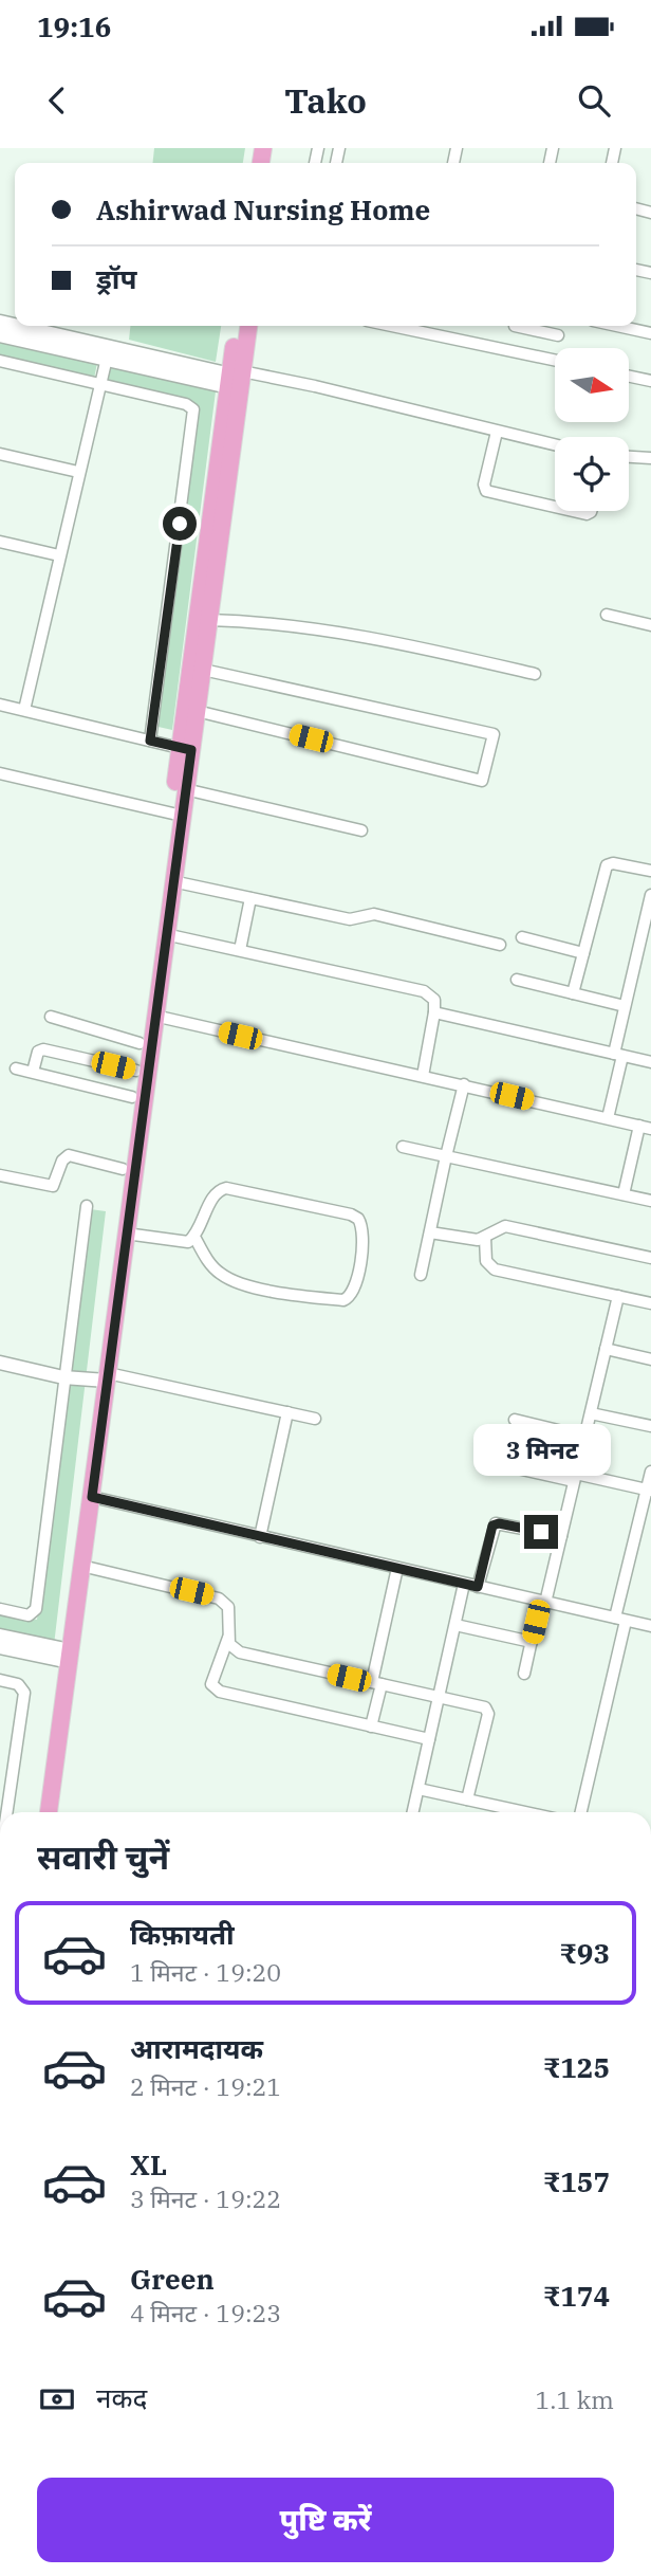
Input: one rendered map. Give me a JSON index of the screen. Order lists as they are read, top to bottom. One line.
{"north":"right","page":{"status":"19:16","header":"Tako","banner":["Ashirwad Nursing Home","ड्रॉप"],"bubble":"3 मिनट","heading":"सवारी चुनें","list":[{"name":"किफ़ायती","note":"1 मिनट · 19:20","value":"₹93"},{"name":"आरामदायक","note":"2 मिनट · 19:21","value":"₹125"},{"name":"XL","note":"3 मिनट · 19:22","value":"₹157"},{"name":"Green","note":"4 मिनट · 19:23","value":"₹174"}],"pay":["नकद","1.1 km"],"buttons":"पुष्टि करें"}}
